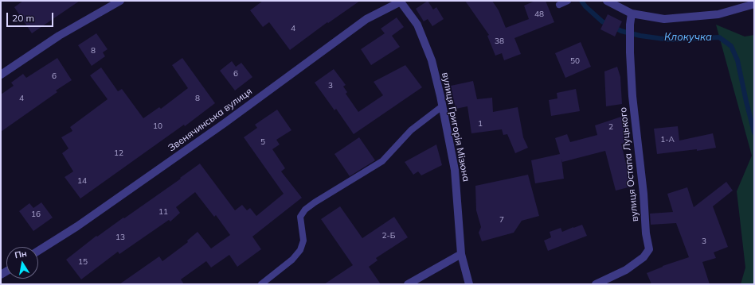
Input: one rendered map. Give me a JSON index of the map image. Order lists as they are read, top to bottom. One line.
{"streets":{"street":["Звенячинська вулиця","вулиця Григорія Мізюна","вулиця Остапа Луцького"]},"crossings":[["Звенячинська вулиця","вулиця Григорія Мізюна"]],"water":["Клокучка"],"house_numbers":["48","4","38","8","50","6","6","3","4","8","1","10","2","1-А","5","12","14","11","16","7","2-Б","13","3","15"],"scale_bar":"20 m","north":"top"}
